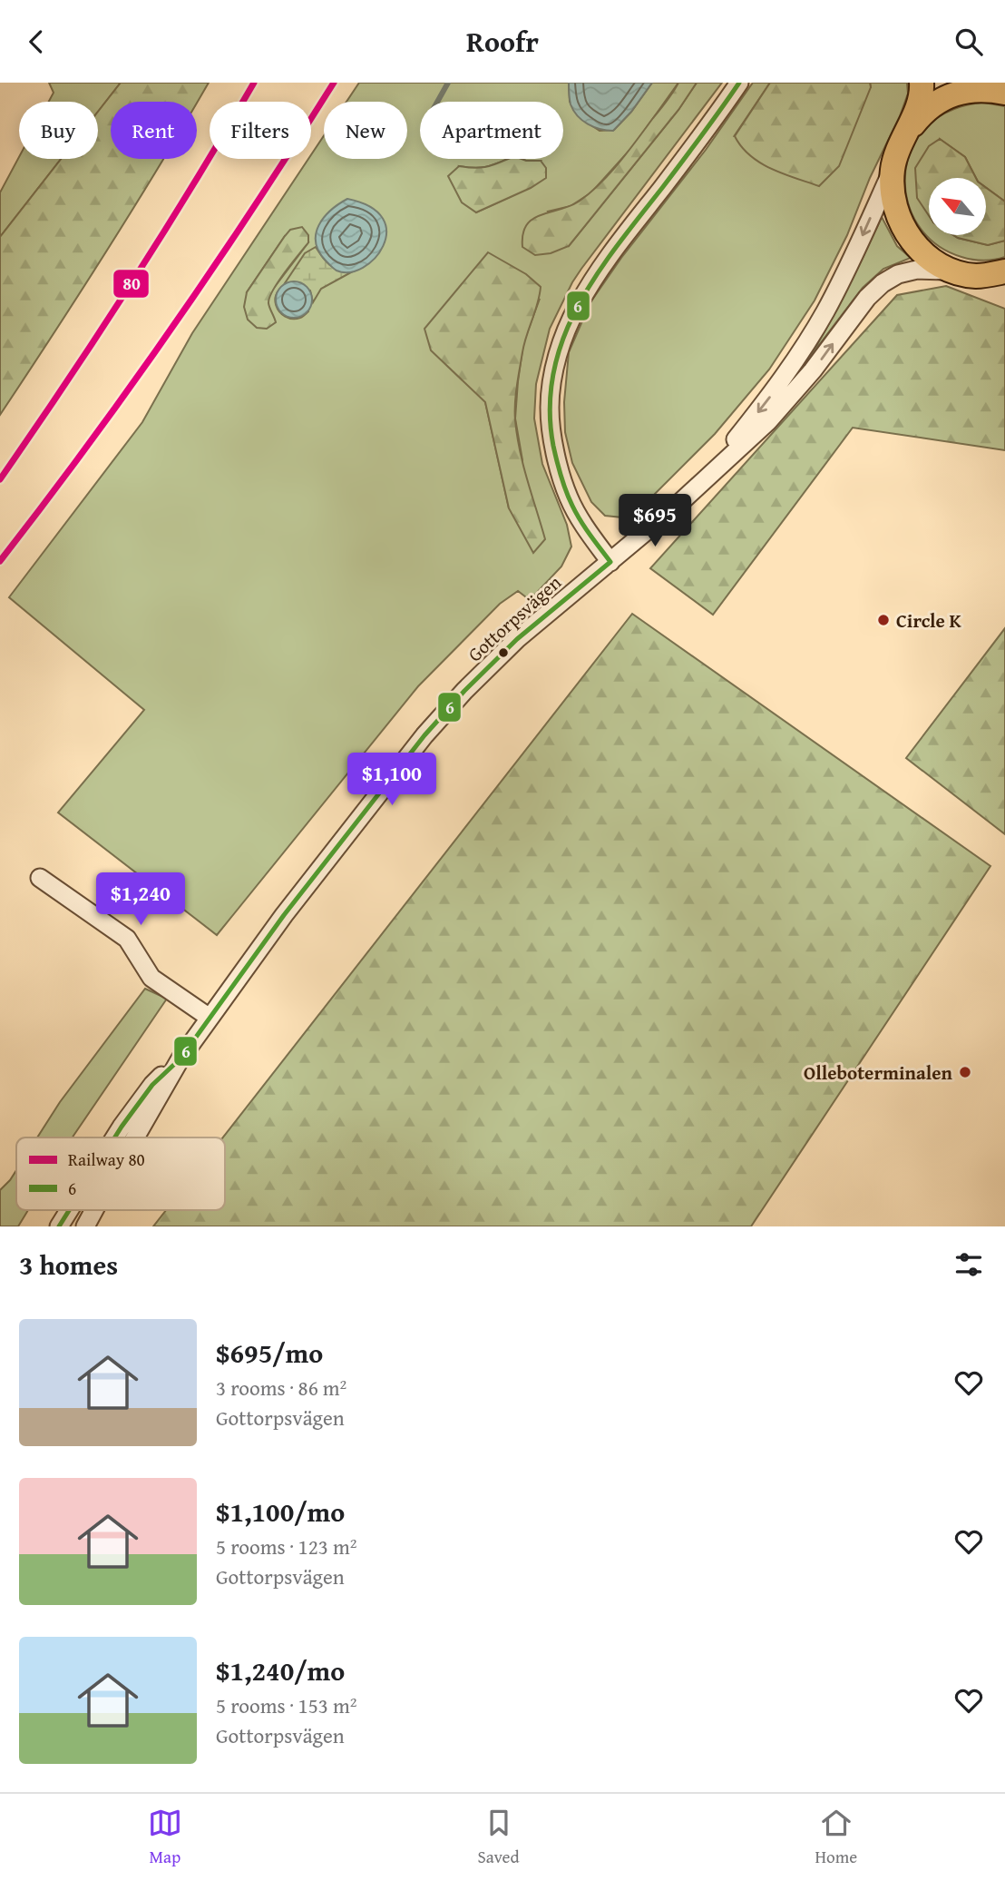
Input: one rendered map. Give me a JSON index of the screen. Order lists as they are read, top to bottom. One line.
{"streets":{"street":["Gottorpsvägen"]},"places":["Circle K","Olleboterminalen"],"lines":["rail line 80","transit line 6"],"legend":["Railway 80","6"],"north":"top left","page":{"header":"Roofr","chip":["Buy","Rent","Filters","New","Apartment"],"price":["$695","$1,100","$1,240"],"heading":"3 homes","list":[{"name":"$695/mo","note":"3 rooms · 86 m² · Gottorpsvägen"},{"name":"$1,100/mo","note":"5 rooms · 123 m² · Gottorpsvägen"},{"name":"$1,240/mo","note":"5 rooms · 153 m² · Gottorpsvägen"}],"tabs":["Map","Saved","Home"]}}
